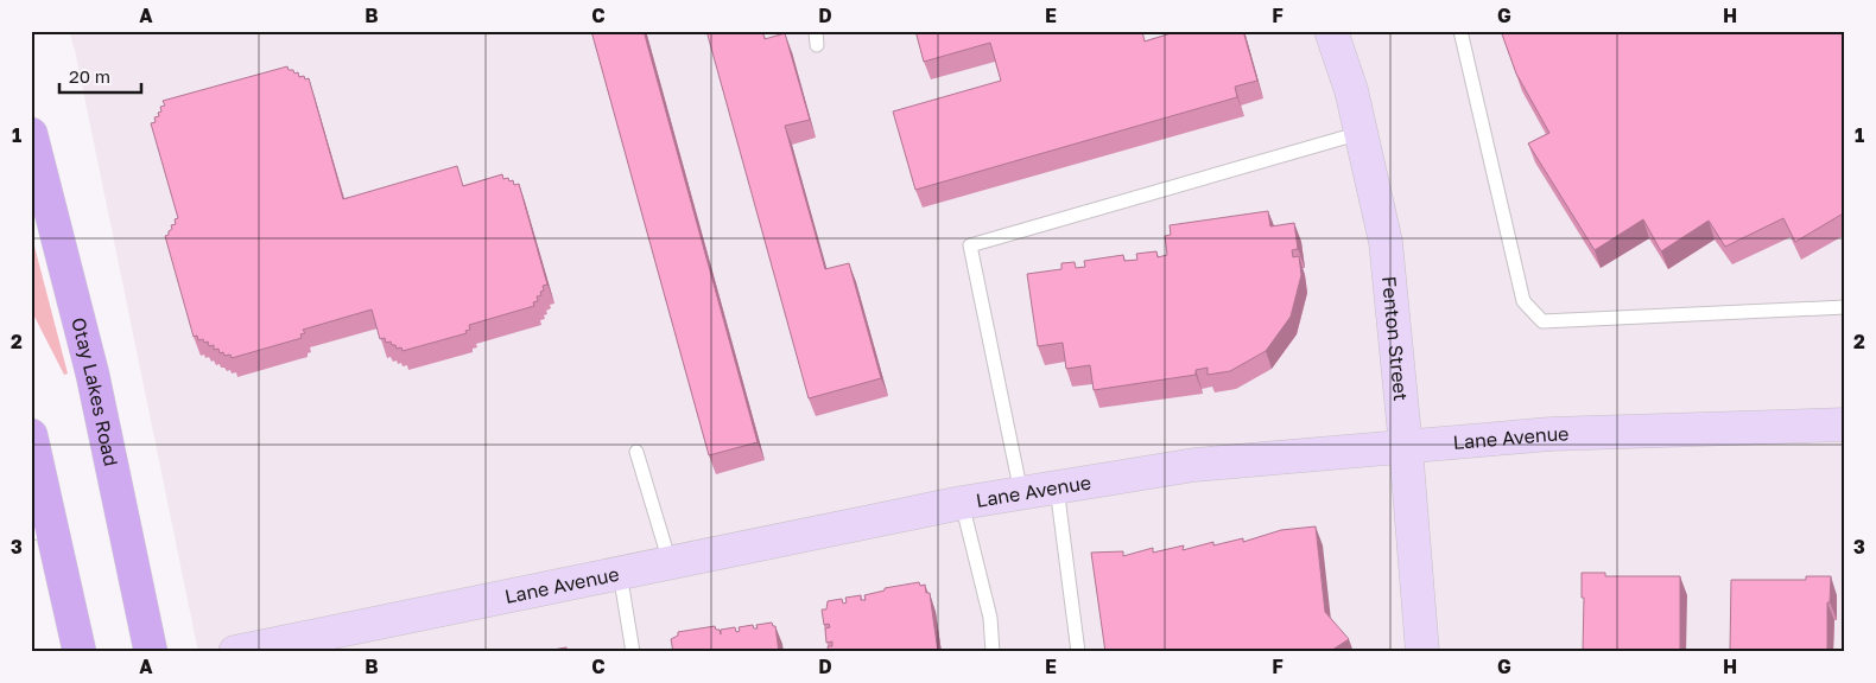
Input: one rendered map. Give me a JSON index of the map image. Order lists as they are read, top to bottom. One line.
{"streets":{"main road":["Fenton Street","Otay Lakes Road","Lane Avenue"]},"crossings":[["Fenton Street","Lane Avenue"]],"scale_bar":"20 m","grid":{"columns":["A","B","C","D","E","F","G","H"],"rows":["1","2","3"]}}
